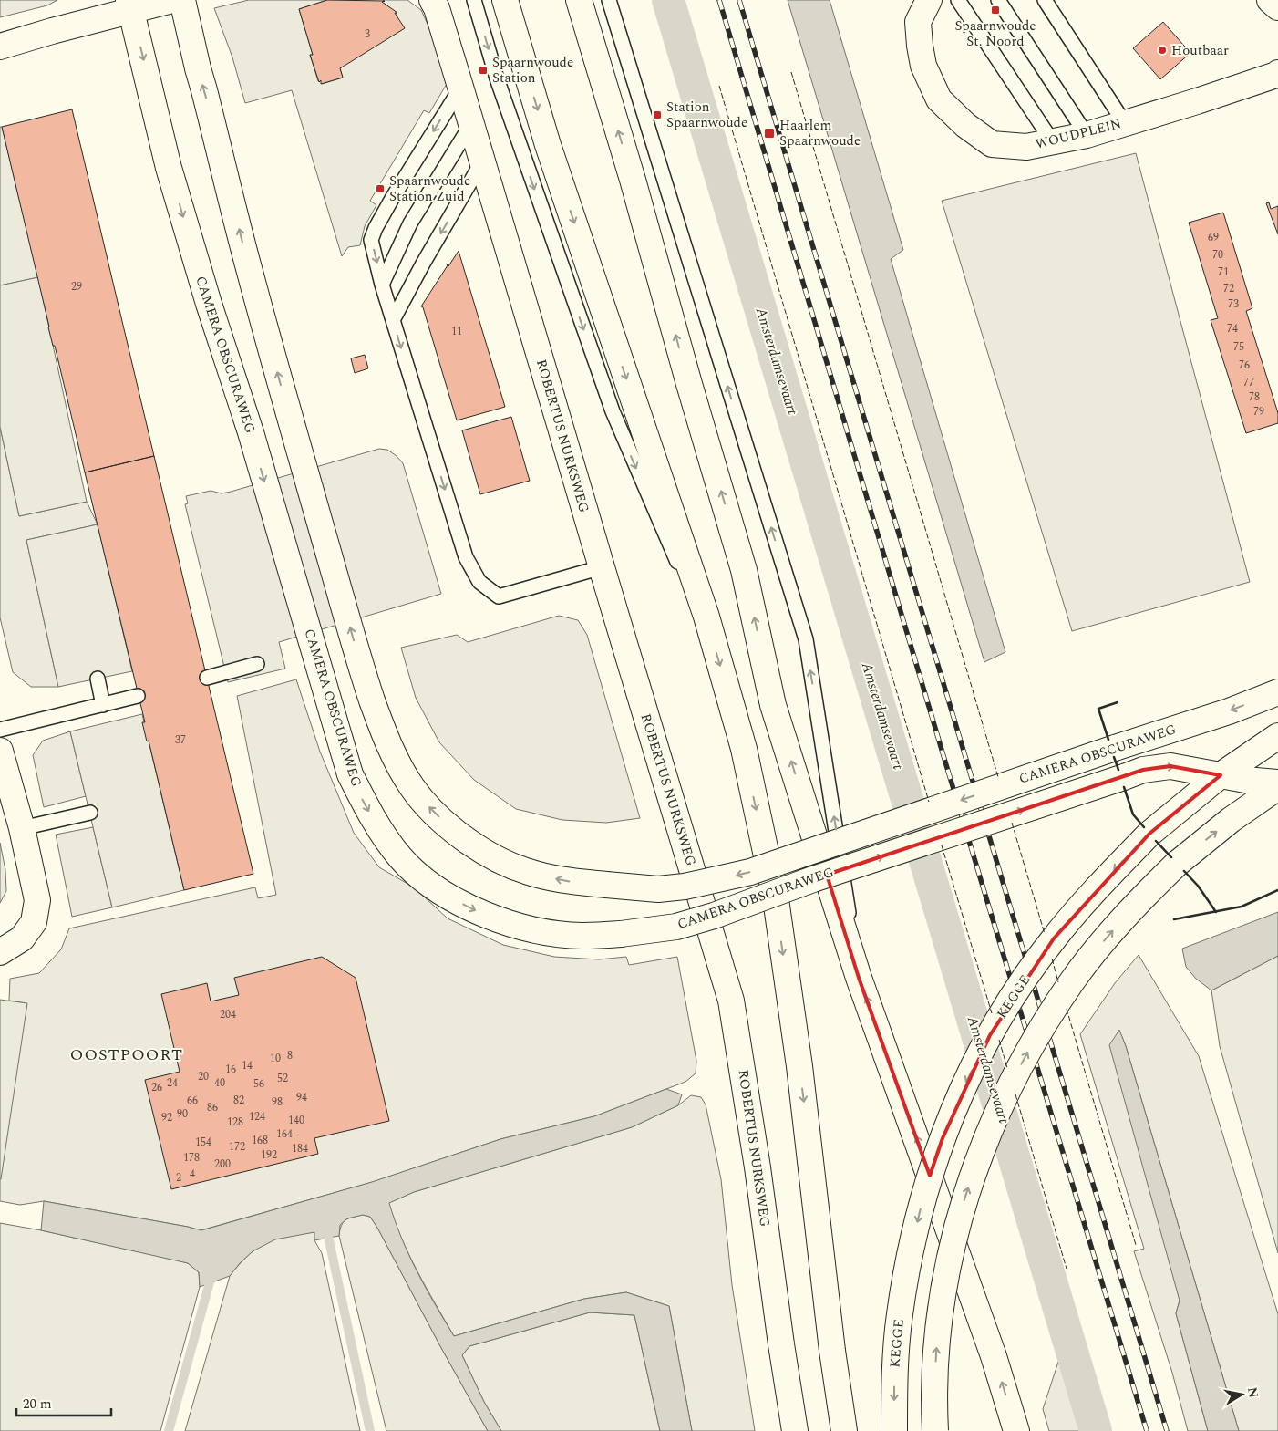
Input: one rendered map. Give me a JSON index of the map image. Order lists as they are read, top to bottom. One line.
{"streets":{"main road":["WOUDPLEIN","CAMERA OBSCURAWEG","ROBERTUS NURKSWEG","KEGGE"]},"crossings":[["CAMERA OBSCURAWEG","KEGGE"]],"districts":["OOSTPOORT"],"water":["Amsterdamsevaart"],"places":{"transit":["Spaarnwoude St. Noord","Spaarnwoude Station","Station Spaarnwoude","Haarlem Spaarnwoude","Spaarnwoude Station Zuid"],"other":["Houtbaar"]},"house_numbers":["3","69","70","71","29","72","73","74","11","75","76","77","78","79","37","204","8","10","14","16","20","52","24","40","56","26","94","66","82","98","86","90","124","92","140","128","164","168","154","172","184","192","178","200","4","2"],"scale_bar":"20 m","north":"right"}
